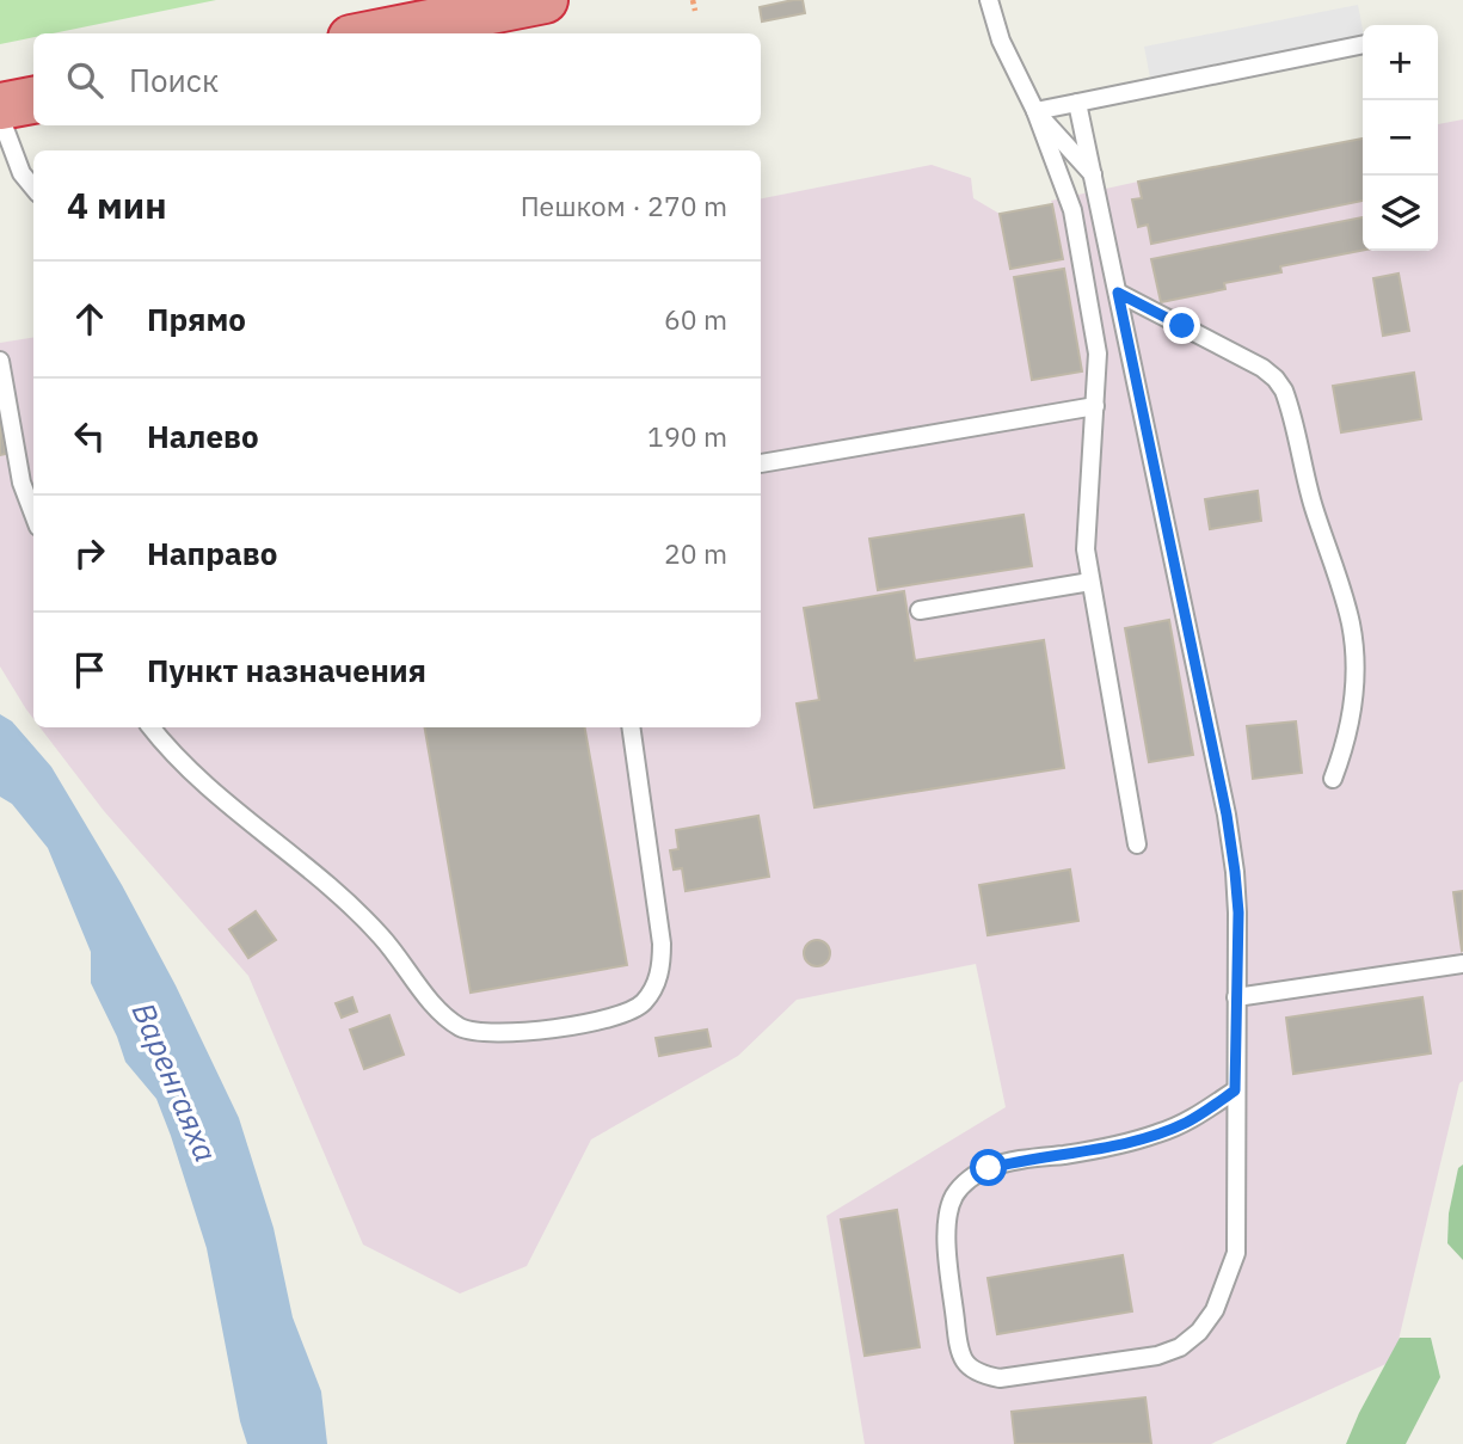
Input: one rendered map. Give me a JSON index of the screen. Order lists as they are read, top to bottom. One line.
{"water":["Варенгаяха"],"page":{"map_buttons":["+","−"],"search":"Поиск","heading":["4 мин","Пешком · 270 m"],"list":[["Прямо","60 m"],["Налево","190 m"],["Направо","20 m"],"Пункт назначения"]}}
